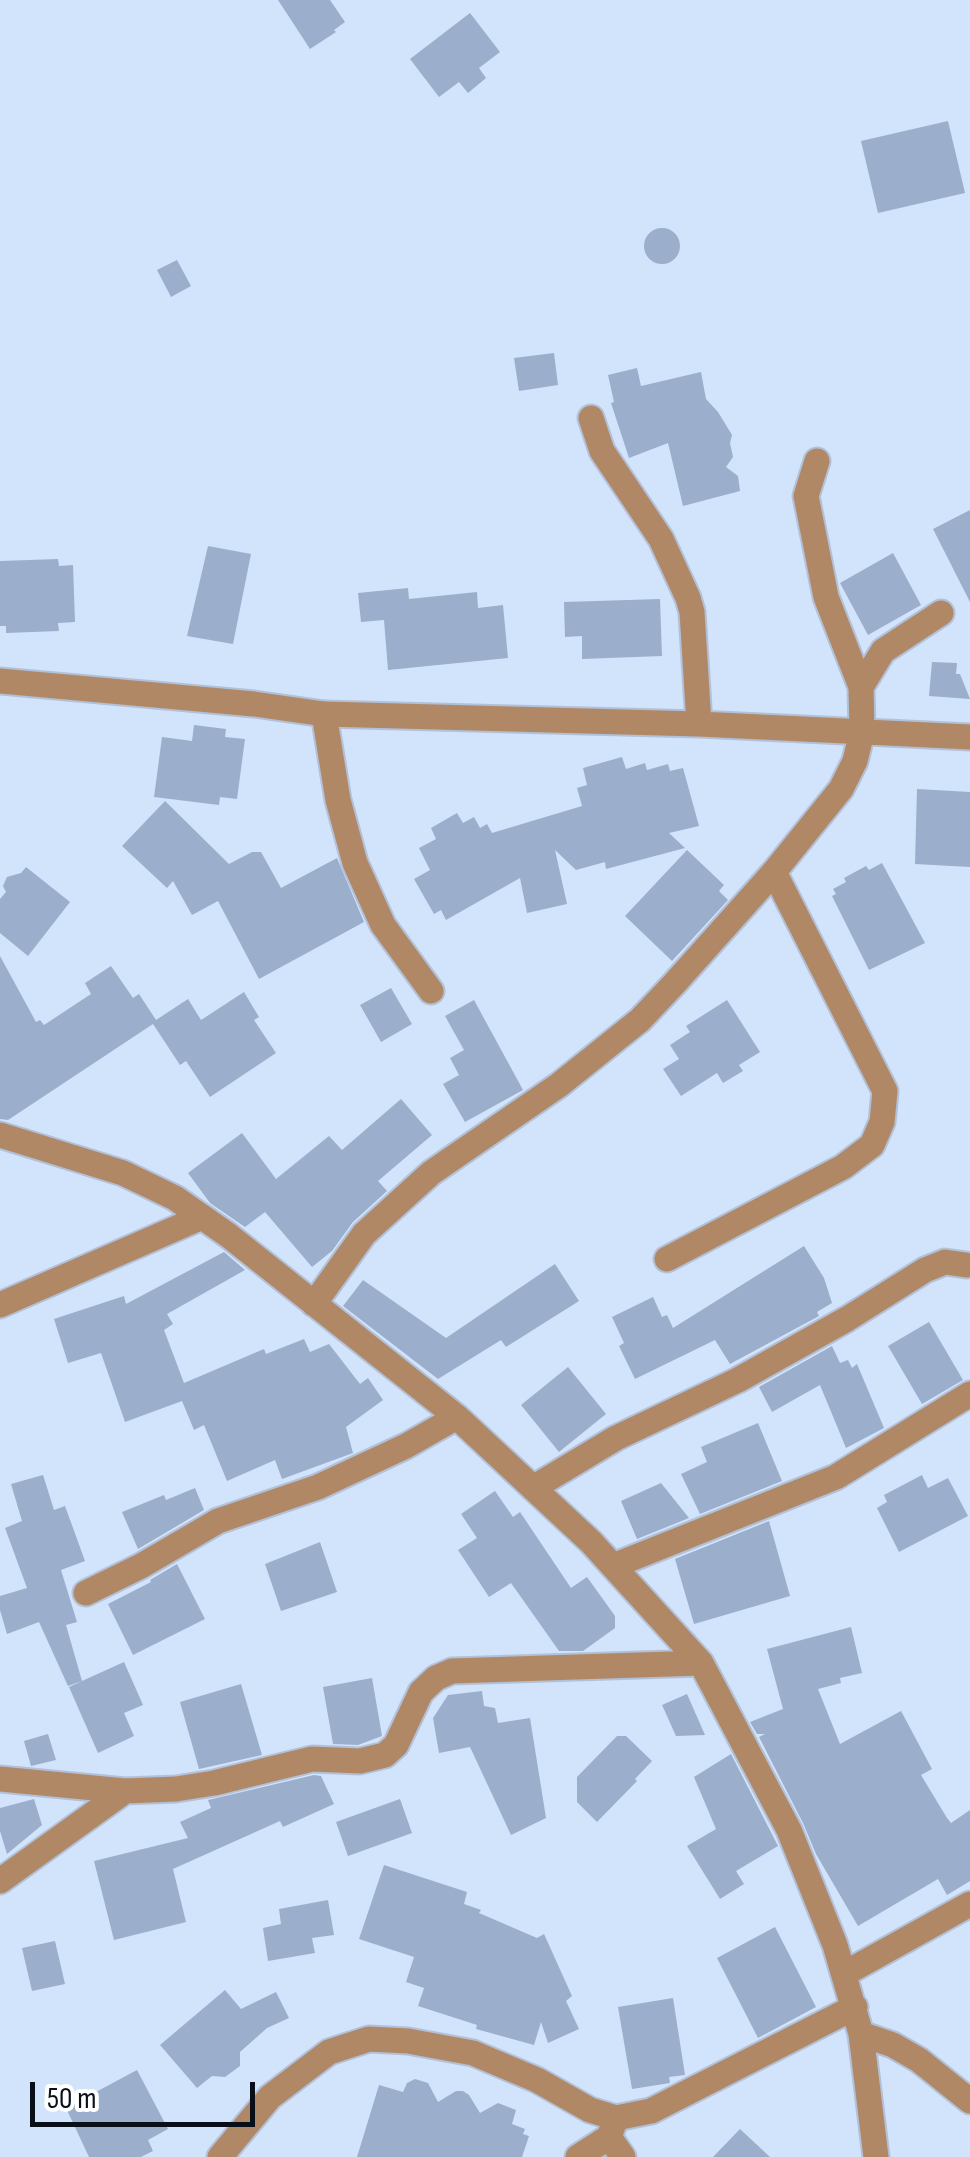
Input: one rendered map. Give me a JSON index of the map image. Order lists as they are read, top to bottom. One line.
{"scale_bar":"50 m"}
